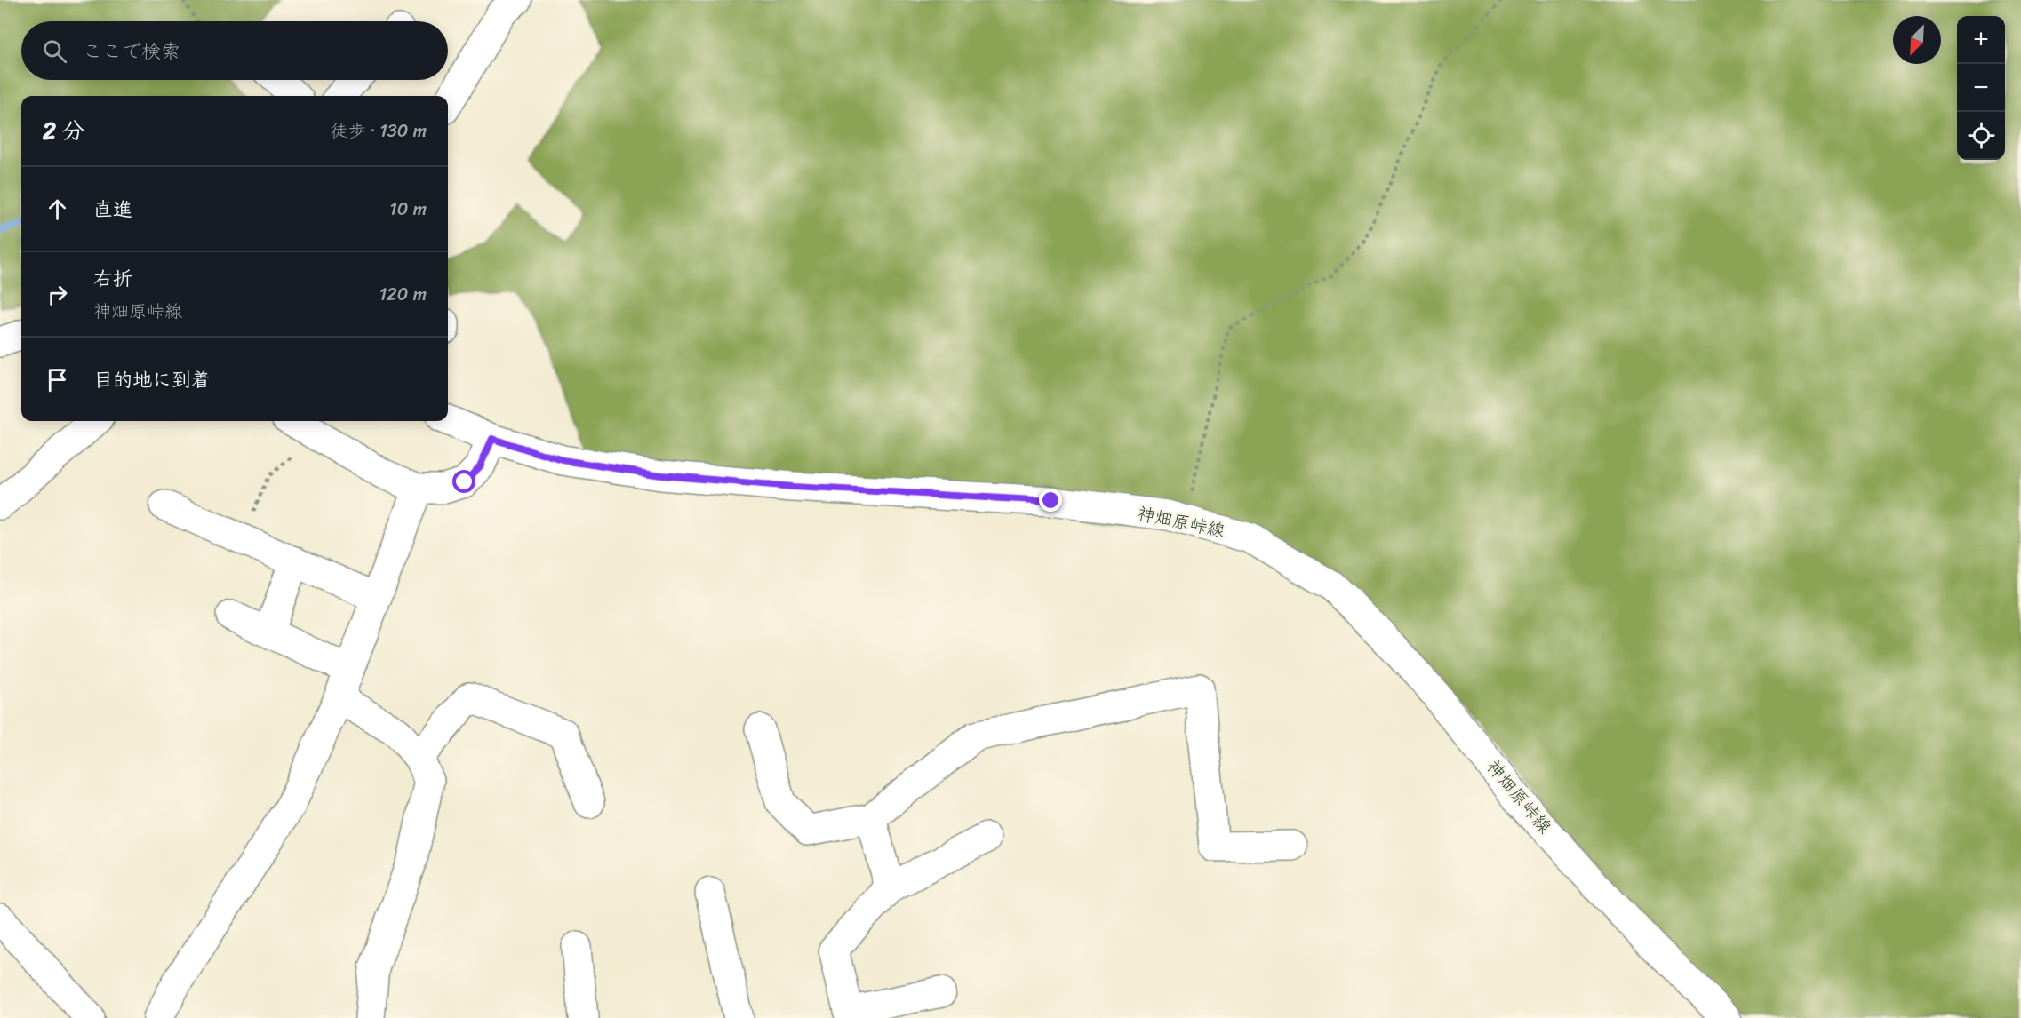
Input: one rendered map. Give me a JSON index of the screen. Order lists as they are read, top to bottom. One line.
{"streets":{"street":["神畑原峠線"]},"north":"bottom left","page":{"map_buttons":["+","−"],"search":"ここで検索","heading":["2 分","徒歩 · 130 m"],"list":[["直進","10 m"],["右折","神畑原峠線","120 m"],"目的地に到着"]}}
